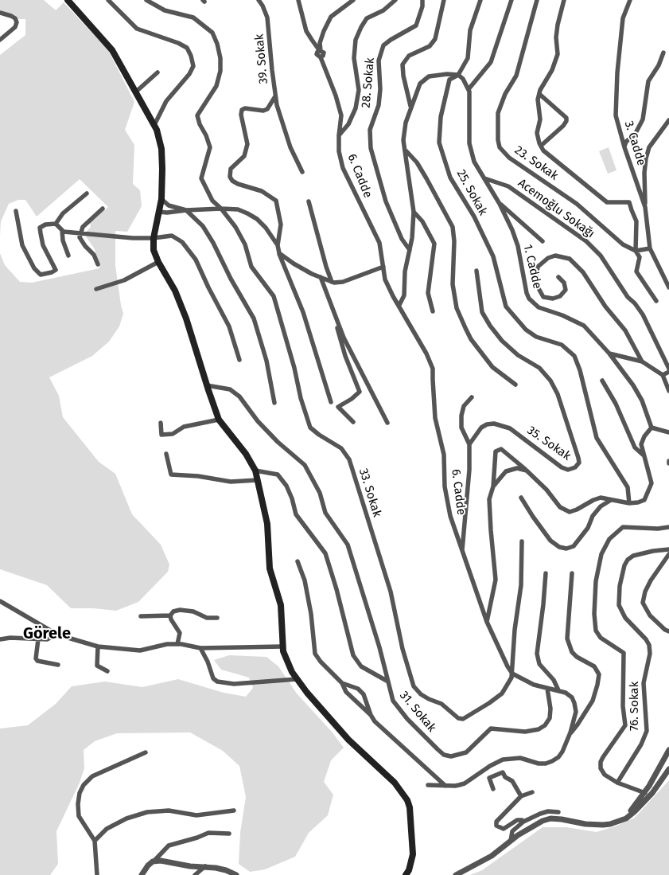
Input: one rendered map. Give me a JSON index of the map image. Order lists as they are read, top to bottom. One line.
{"streets":{"street":["39. Sokak","28. Sokak","3. Cadde","23. Sokak","6. Cadde","25. Sokak","Acemoğlu Sokağı","1. Cadde","35. Sokak","33. Sokak","76. Sokak","31. Sokak"]},"crossings":[["6. Cadde","33. Sokak"],["Acemoğlu Sokağı","1. Cadde"]],"districts":["Görele"]}
